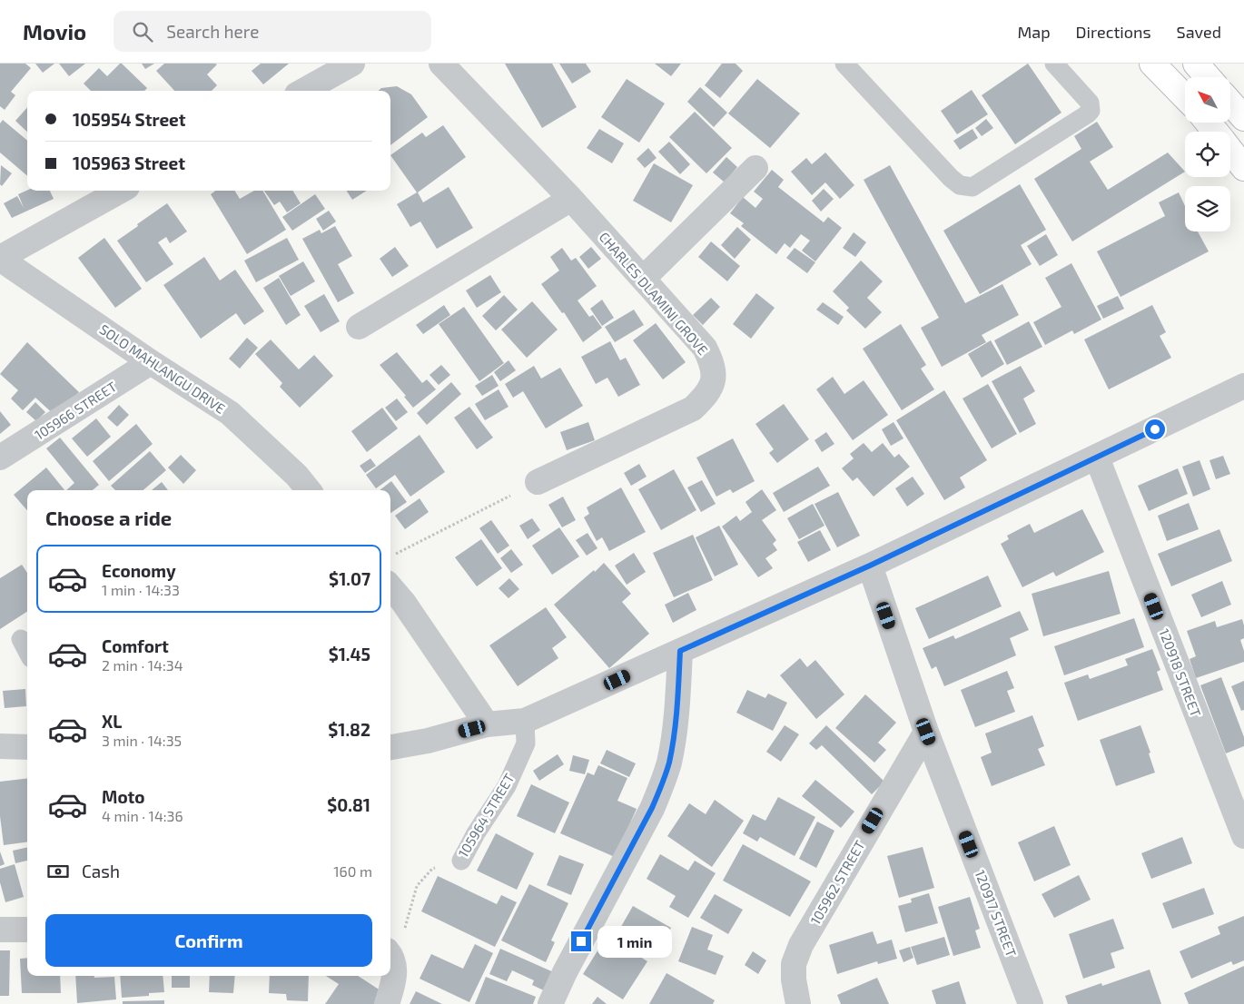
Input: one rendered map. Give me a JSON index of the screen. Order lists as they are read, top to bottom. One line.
{"streets":{"street":["CHARLES DLAMINI GROVE","SOLO MAHLANGU DRIVE","105966 STREET","120918 STREET","105962 STREET","120917 STREET"],"lane":["105964 STREET"]},"crossings":[["SOLO MAHLANGU DRIVE","105966 STREET"],["105962 STREET","120917 STREET"]],"north":"top left","page":{"header":"Movio","search":"Search here","nav":["Map","Directions","Saved"],"banner":["105954 Street","105963 Street"],"heading":"Choose a ride","list":[{"name":"Economy","note":"1 min · 14:33","value":"$1.07"},{"name":"Comfort","note":"2 min · 14:34","value":"$1.45"},{"name":"XL","note":"3 min · 14:35","value":"$1.82"},{"name":"Moto","note":"4 min · 14:36","value":"$0.81"}],"pay":["Cash","160 m"],"buttons":"Confirm","bubble":"1 min"}}
